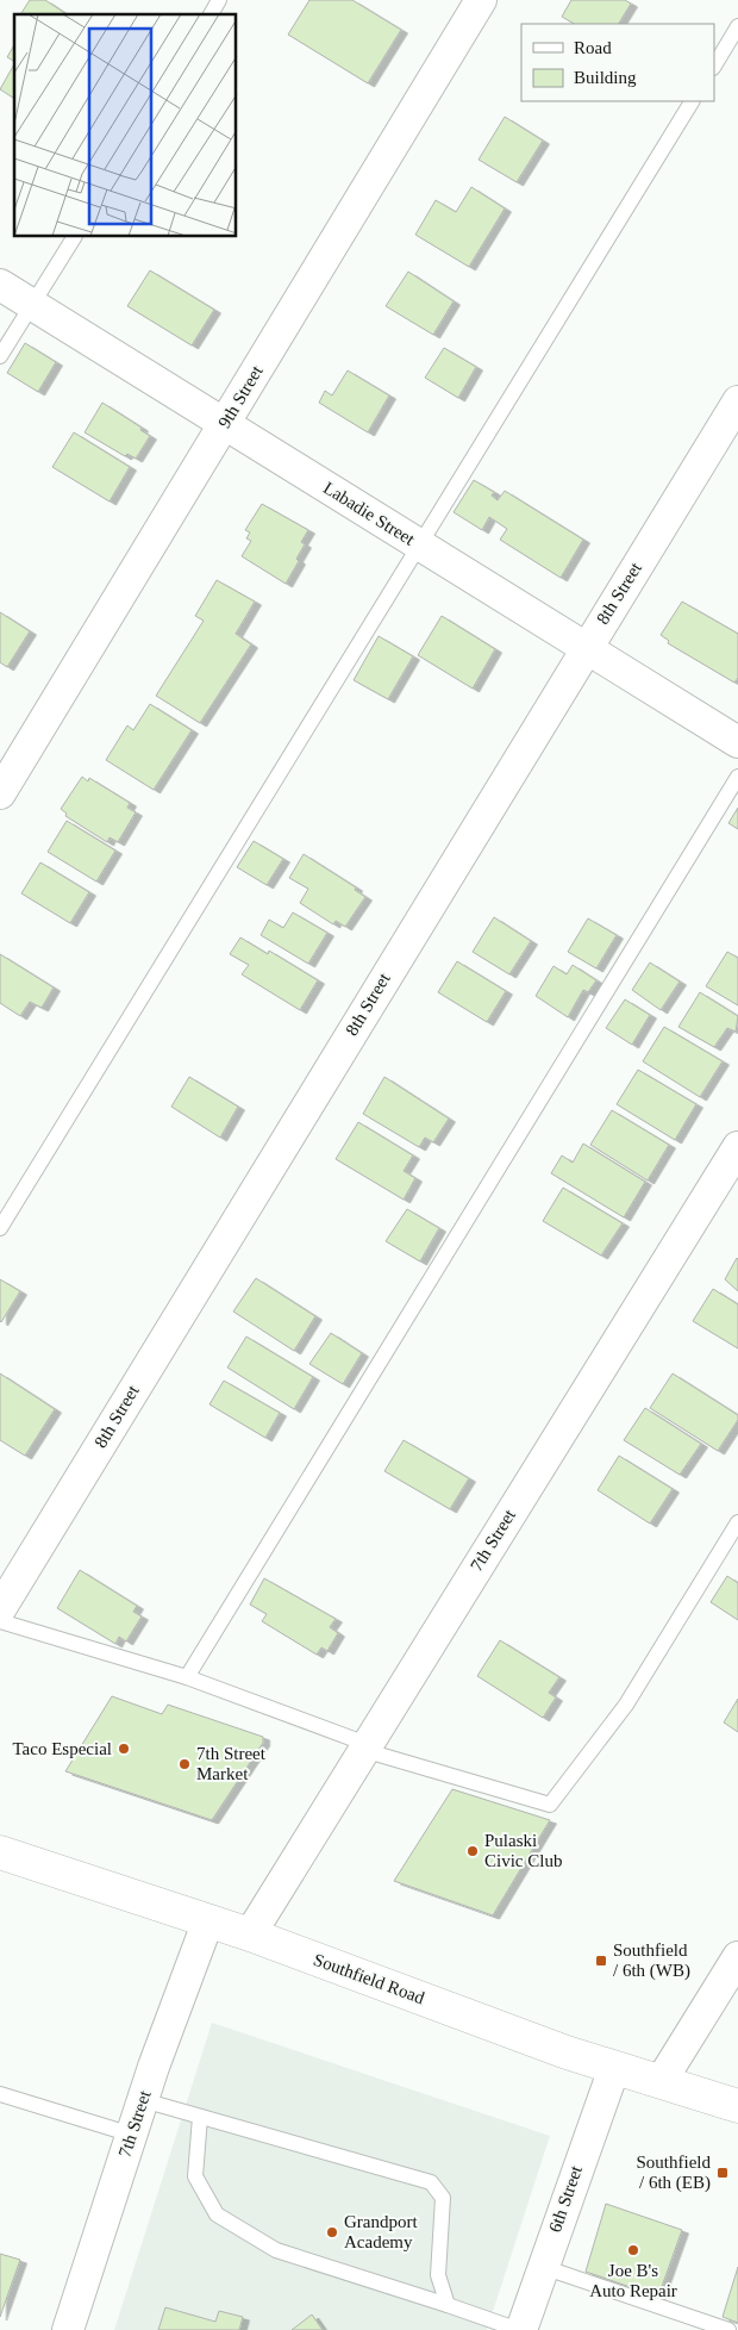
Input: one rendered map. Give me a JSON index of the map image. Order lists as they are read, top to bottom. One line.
{"streets":{"main road":["Southfield Road"],"street":["9th Street","Labadie Street","8th Street","7th Street","6th Street"]},"crossings":[["9th Street","Labadie Street"],["Labadie Street","8th Street"],["7th Street","Southfield Road"],["Southfield Road","6th Street"]],"places":{"other":["Taco Especial","7th Street Market","Pulaski Civic Club","Grandport Academy","Joe B's Auto Repair"],"transit":["Southfield / 6th (WB)","Southfield / 6th (EB)"]},"legend":["Road","Building"]}
